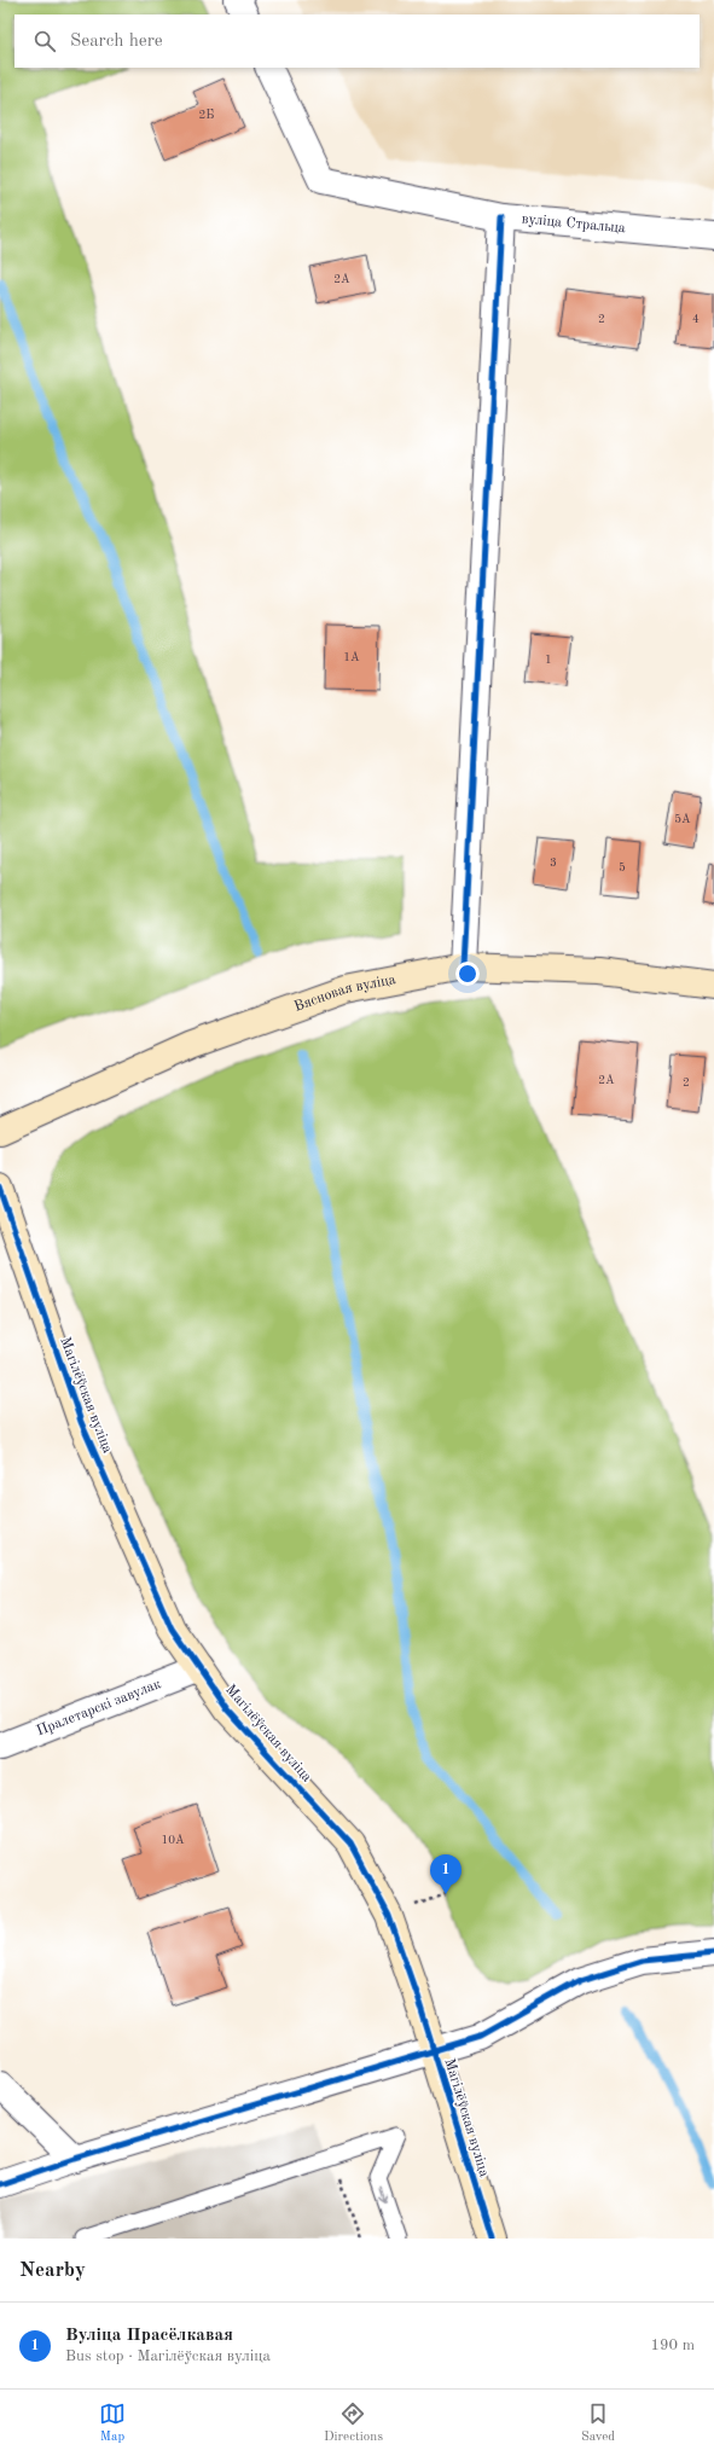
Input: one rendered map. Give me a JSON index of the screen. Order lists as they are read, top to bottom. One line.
{"streets":{"street":["вуліца Стральца","Вясновая вуліца","Магілёўская вуліца","Пралетарскі завулак"]},"crossings":[["Магілёўская вуліца","Пралетарскі завулак"]],"house_numbers":["2Б","2А","2","4","1А","1","5А","3","5","2А","2","10А"],"page":{"search":"Search here","pins":"1","heading":"Nearby","list":[{"mark":"1","name":"Вуліца Прасёлкавая","note":"Bus stop · Магілёўская вуліца","value":"190 m"}],"nav":["Map","Directions","Saved"]}}
